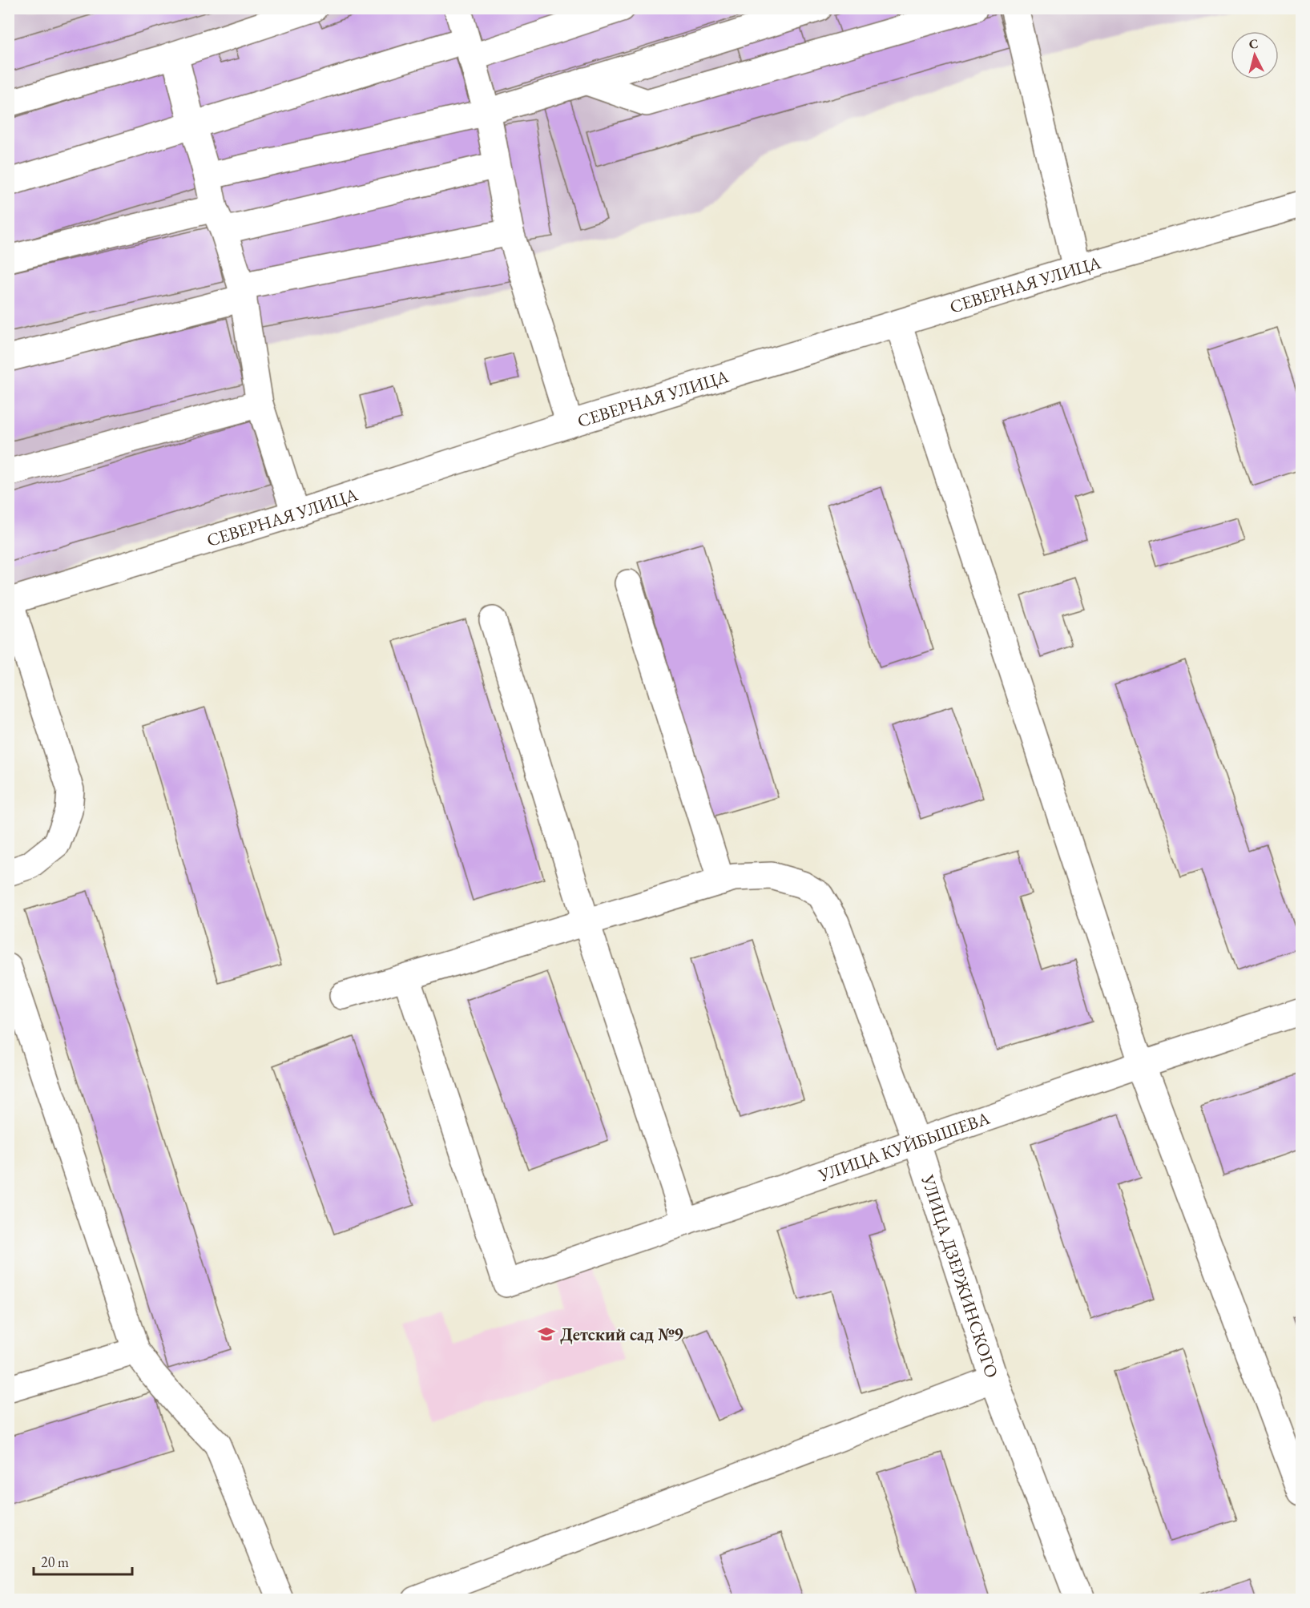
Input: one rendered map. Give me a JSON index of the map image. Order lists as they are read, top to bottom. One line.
{"streets":{"street":["СЕВЕРНАЯ УЛИЦА","УЛИЦА КУЙБЫШЕВА","УЛИЦА ДЗЕРЖИНСКОГО"]},"crossings":[["УЛИЦА КУЙБЫШЕВА","УЛИЦА ДЗЕРЖИНСКОГО"]],"places":{"school or university":["Детский сад №9"]},"scale_bar":"20 m","north":"top"}
